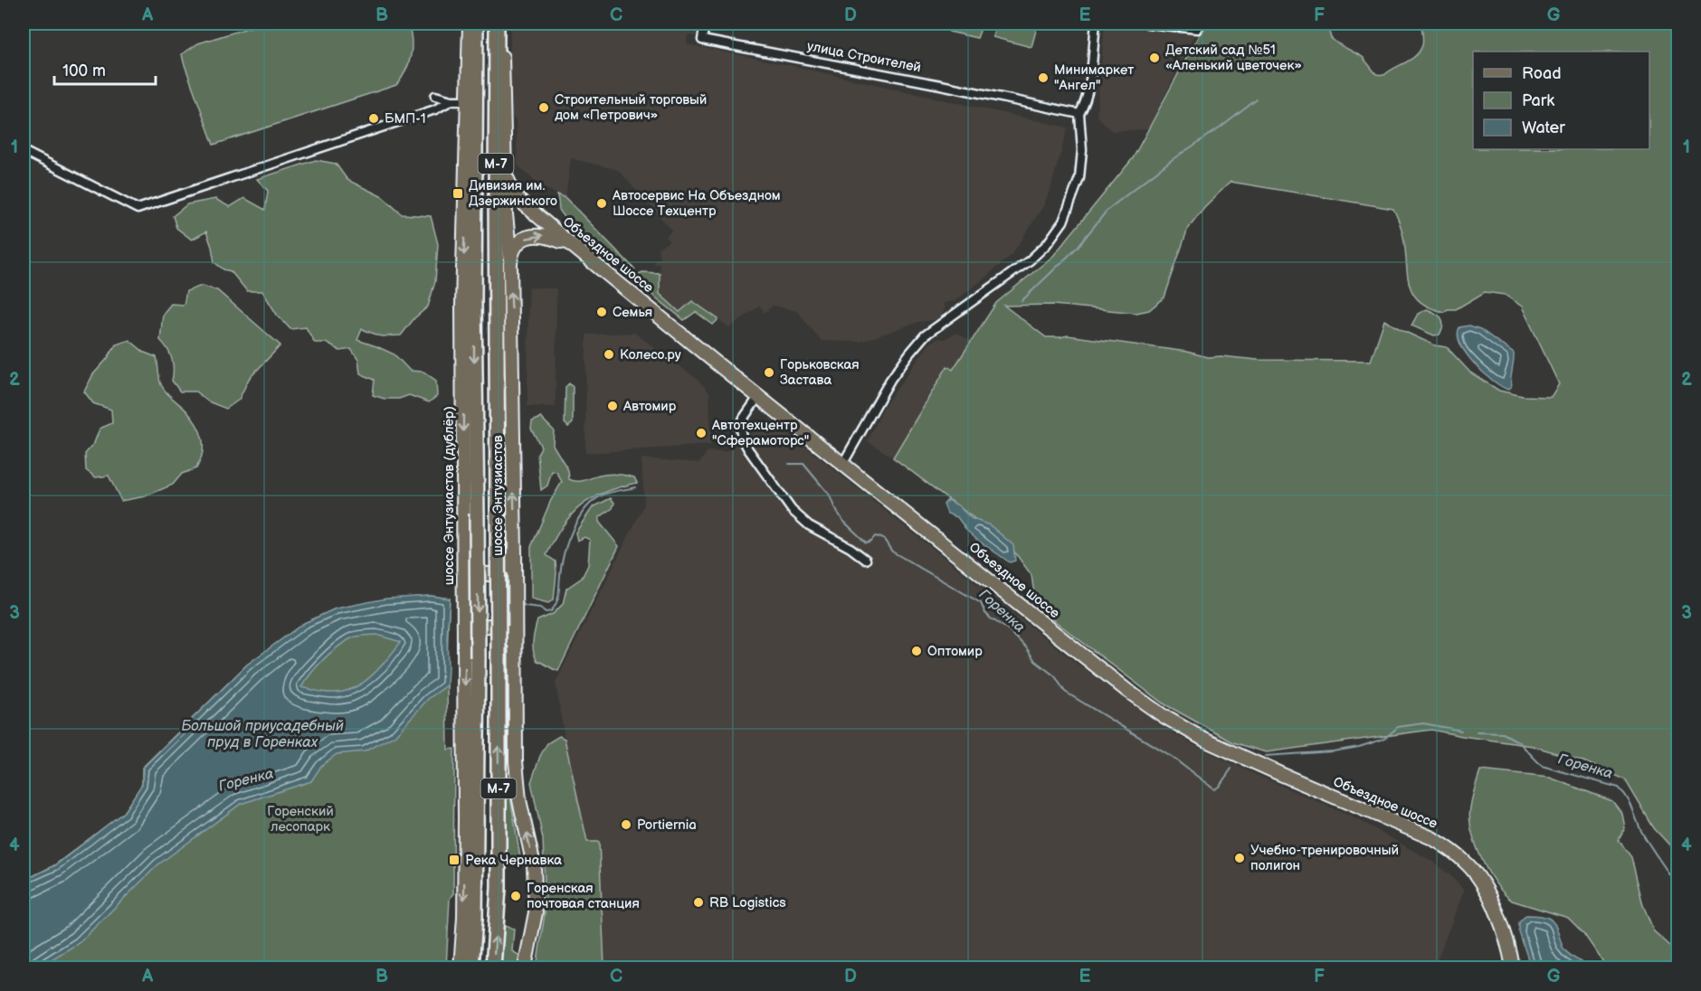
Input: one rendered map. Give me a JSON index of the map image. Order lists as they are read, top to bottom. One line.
{"streets":{"highway":["М-7","шоссе Энтузиастов"],"main road":["Объездное шоссе","шоссе Энтузиастов (дублёр)"],"street":["улица Строителей"]},"water":["Горенка","Большой приусадебный пруд в Горенках"],"parks":["Горенский лесопарк"],"places":{"other":["Детский сад №51 «Аленький цветочек»","Минимаркет \"Ангел\"","Строительный торговый дом «Петрович»","БМП-1","Автосервис На Объездном Шоссе Техцентр","Семья","Колесо.ру","Горьковская Застава","Автомир","Автотехцентр \"Сферамоторс\"","Оптомир","Portiernia","Учебно-тренировочный полигон","Горенская почтовая станция","RB Logistics"],"transit":["Дивизия им. Дзержинского","Река Чернавка"]},"legend":["Road","Park","Water"],"scale_bar":"100 m","grid":{"columns":["A","B","C","D","E","F","G"],"rows":["1","2","3","4"]}}
